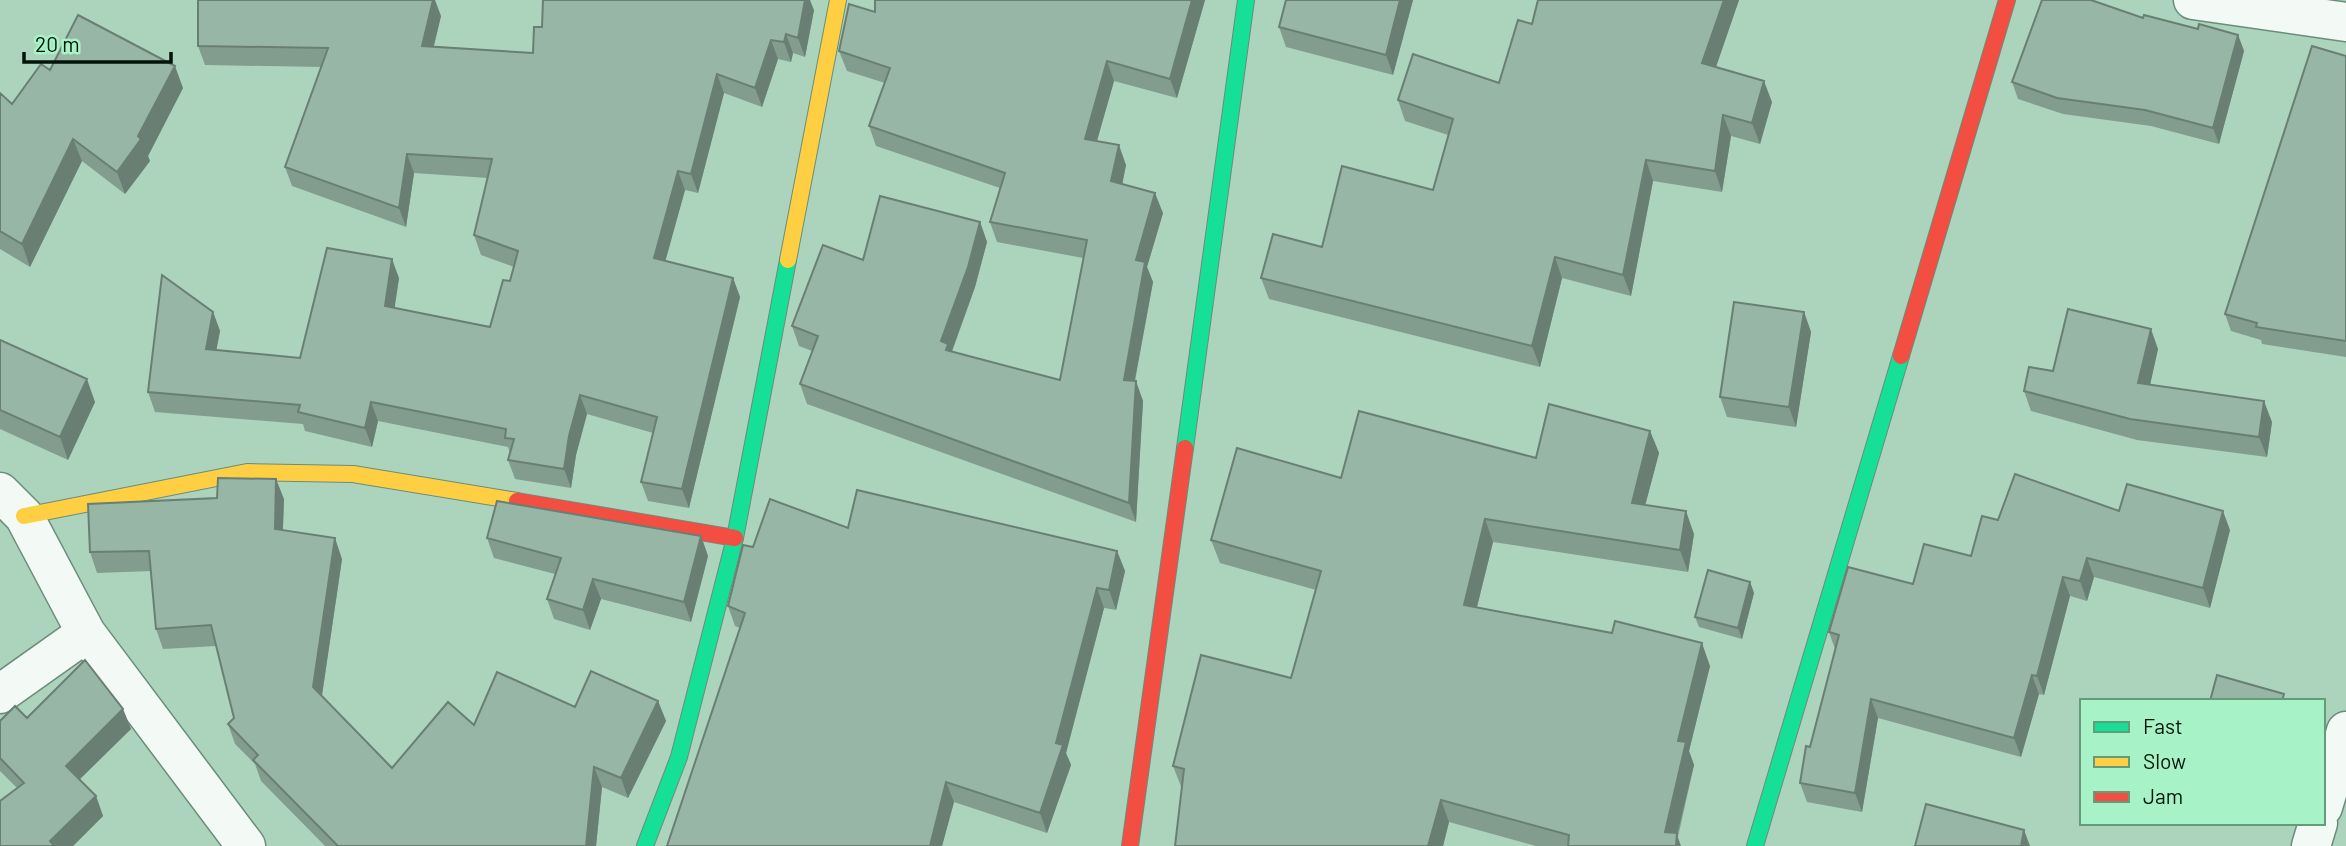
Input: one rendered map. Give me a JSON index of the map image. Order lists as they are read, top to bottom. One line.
{"legend":["Fast","Slow","Jam"],"scale_bar":"20 m"}
